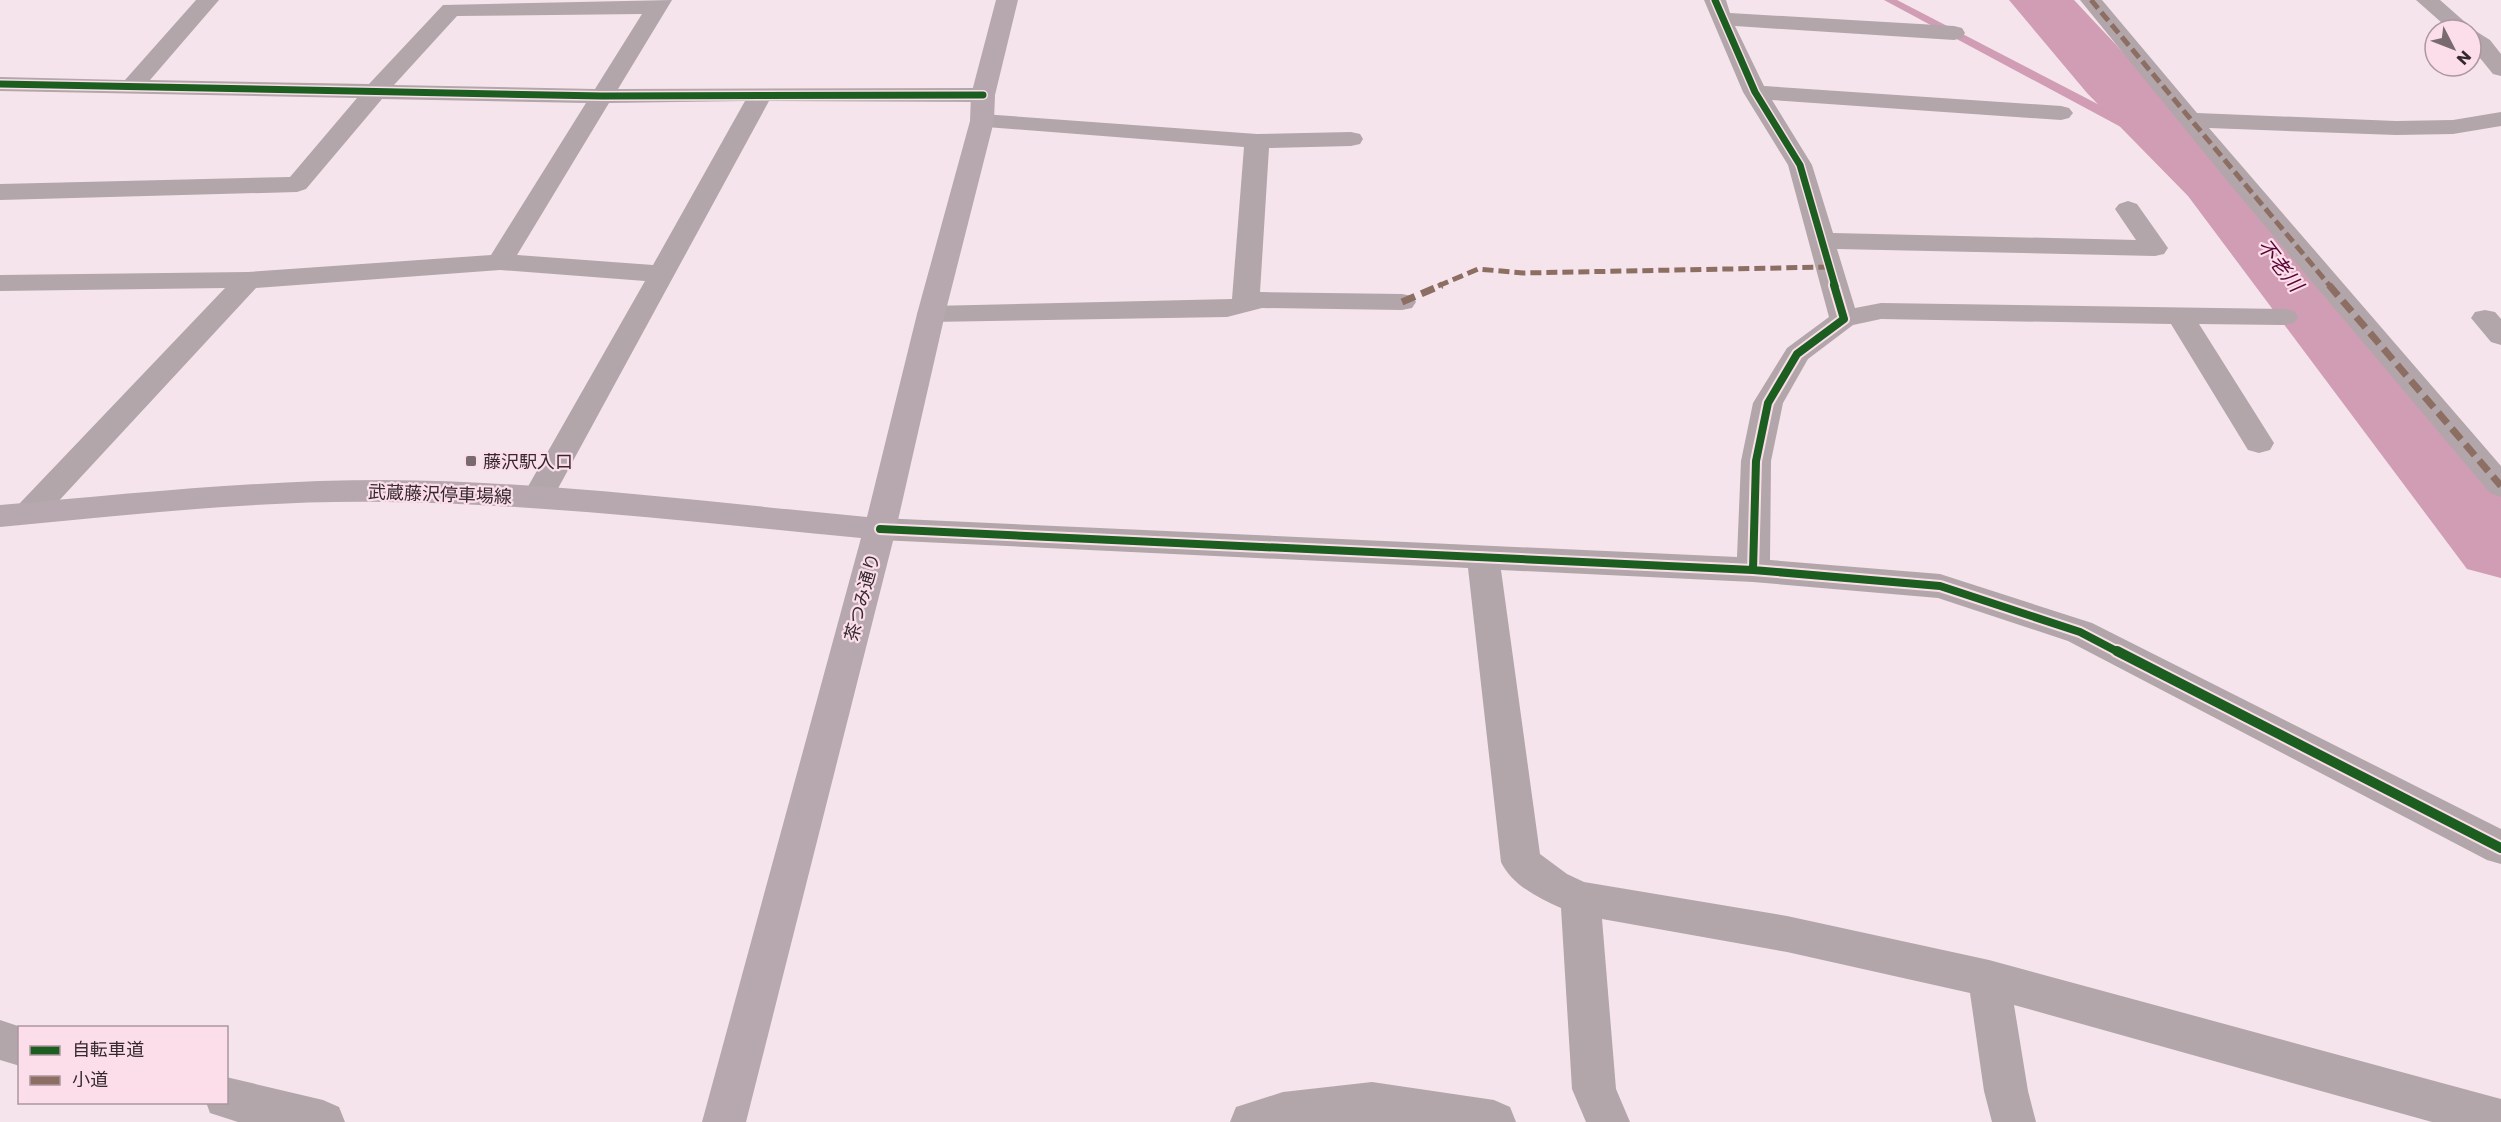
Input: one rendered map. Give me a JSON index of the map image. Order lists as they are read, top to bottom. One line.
{"streets":{"main road":["武蔵藤沢停車場線","茶つみ通り"]},"crossings":[["武蔵藤沢停車場線","茶つみ通り"]],"water":["不老川"],"places":{"transit":["藤沢駅入口"]},"legend":["自転車道","小道"],"north":"bottom right"}
